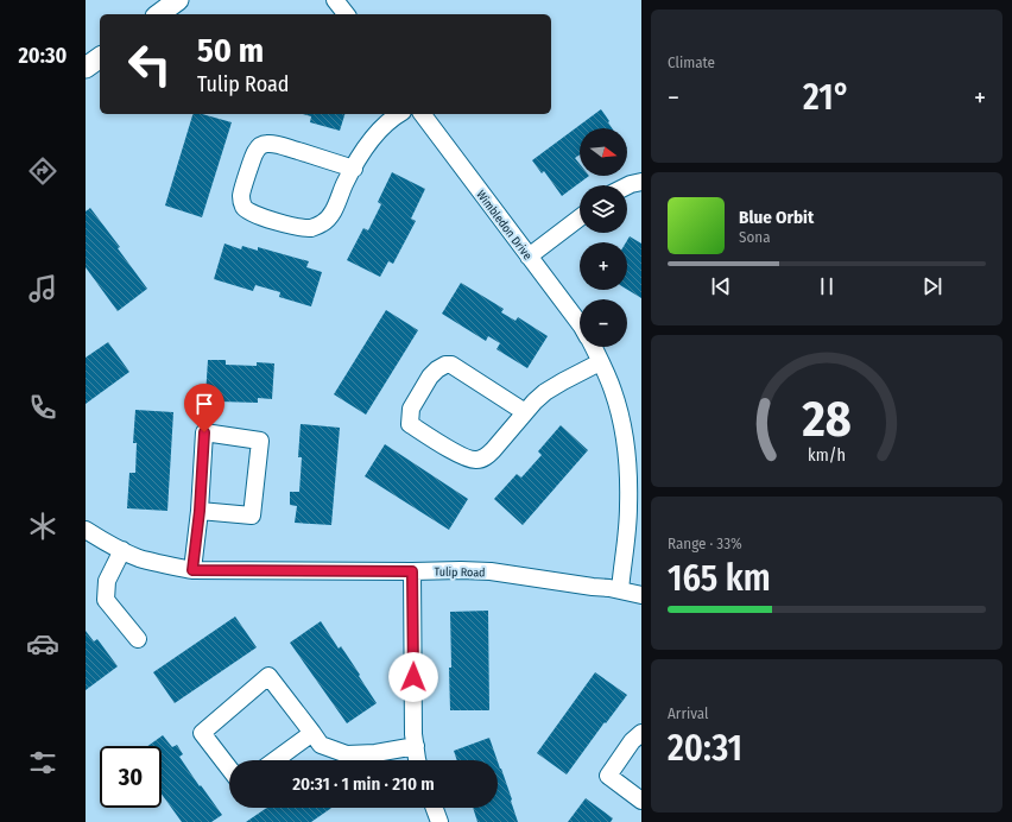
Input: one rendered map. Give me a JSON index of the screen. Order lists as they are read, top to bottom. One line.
{"streets":{"street":["Wimbledon Drive","Tulip Road"]},"crossings":[["Wimbledon Drive","Tulip Road"]],"north":"right","page":{"tabs":"20:30","tile":["Climate",["Range · 33%","165 km"],["Arrival","20:31"]],"turn":["50 m","Tulip Road"],"heat":["−","21°","+"],"map_buttons":["+","−"],"song":["Blue Orbit","Sona"],"limit":"30","trip":"20:31 · 1 min · 210 m","gauge":["28","km/h"]}}
